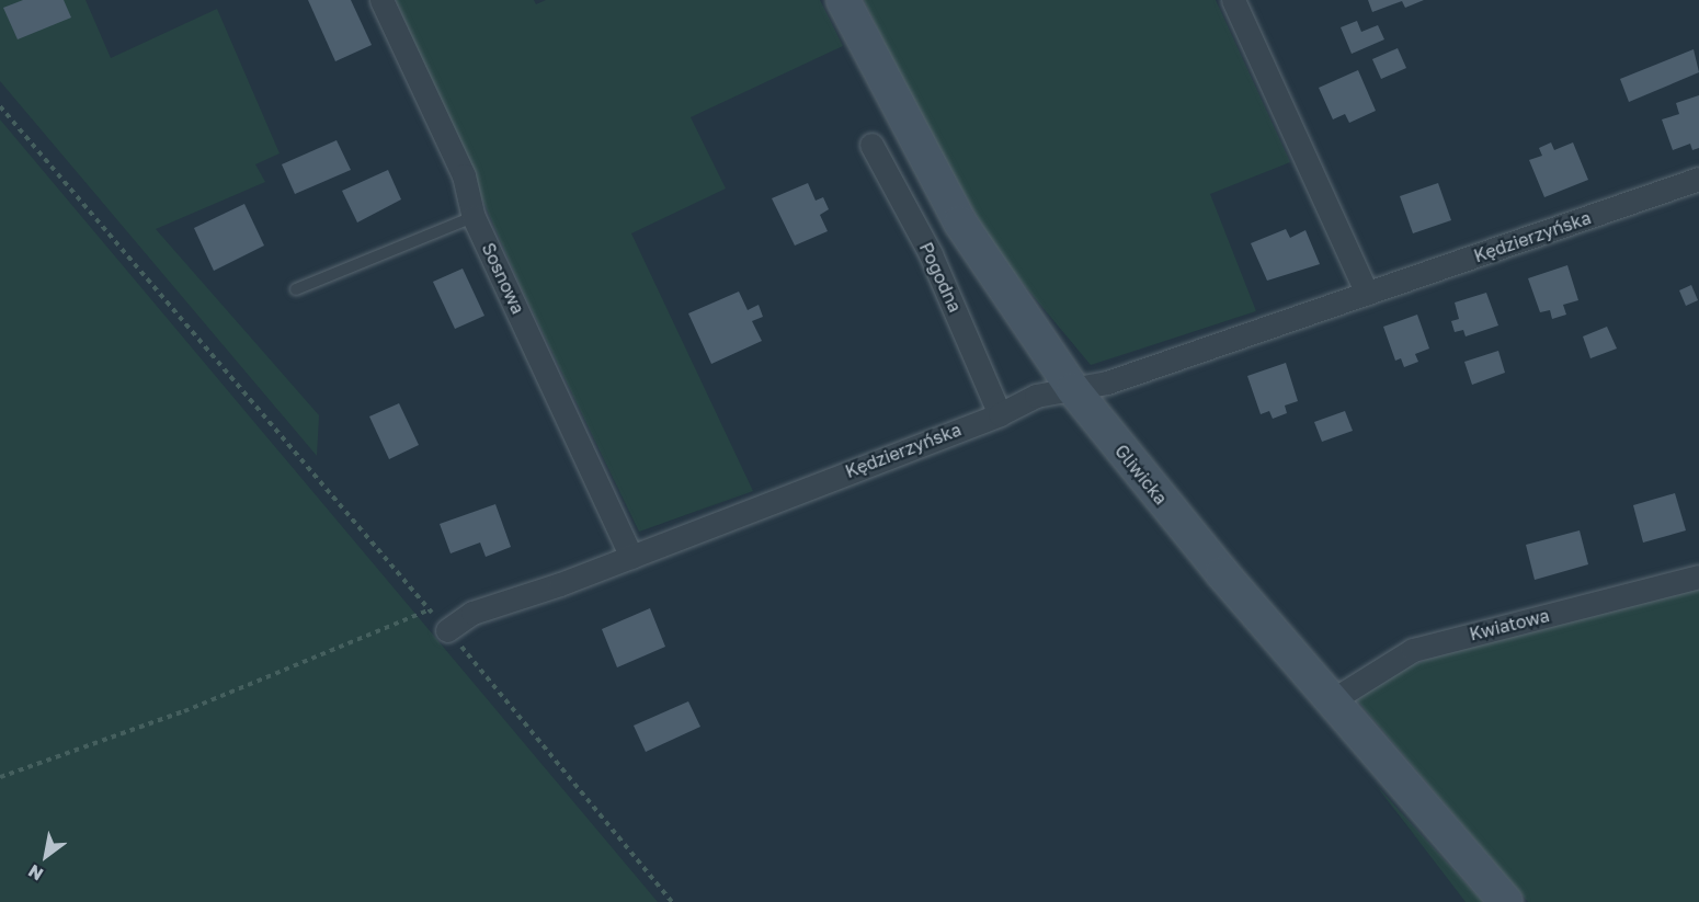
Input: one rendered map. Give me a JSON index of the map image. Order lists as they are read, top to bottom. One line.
{"streets":{"main road":["Gliwicka"],"street":["Kędzierzyńska","Pogodna","Sosnowa","Kwiatowa"]},"crossings":[["Kędzierzyńska","Pogodna"],["Kędzierzyńska","Sosnowa"],["Kędzierzyńska","Gliwicka"],["Gliwicka","Kwiatowa"]],"north":"bottom left"}
